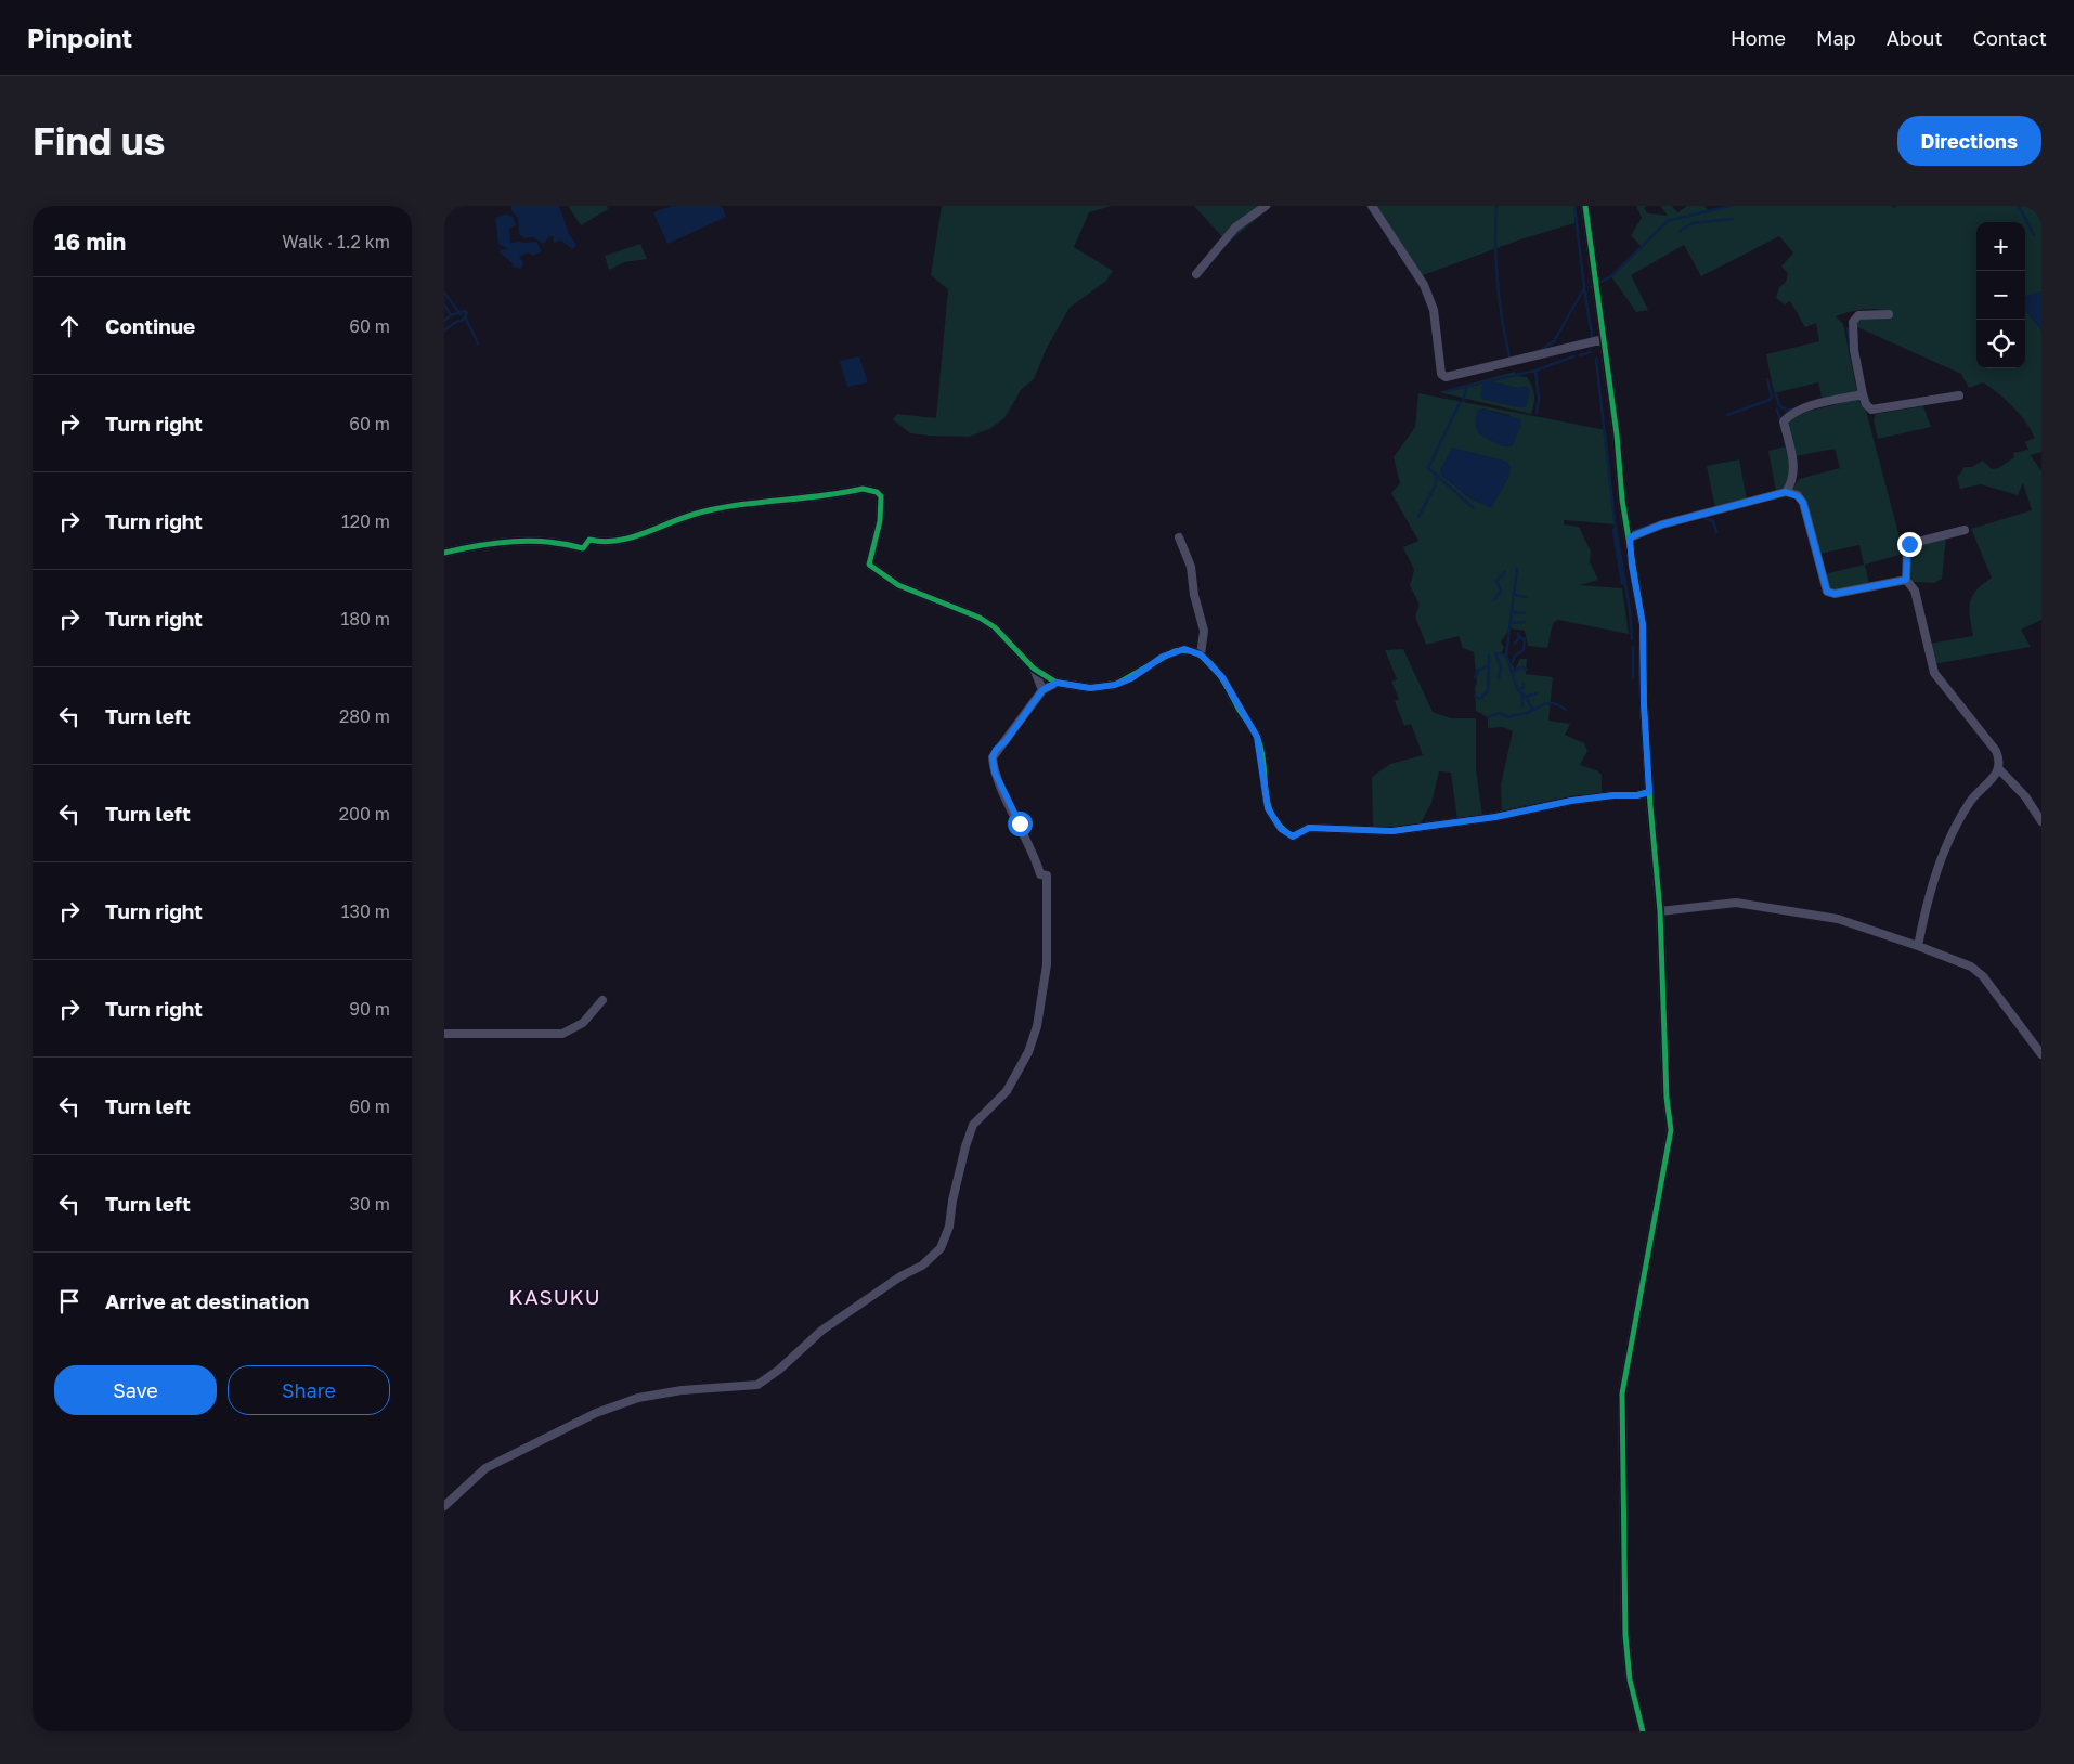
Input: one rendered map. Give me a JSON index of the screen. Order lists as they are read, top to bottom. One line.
{"districts":["KASUKU"],"page":{"header":"Pinpoint","nav":["Home","Map","About","Contact"],"buttons":["Directions",["Save","Share"]],"title":"Find us","heading":["16 min","Walk · 1.2 km"],"map_buttons":["+","−"],"list":[["Continue","60 m"],["Turn right","60 m"],["Turn right","120 m"],["Turn right","180 m"],["Turn left","280 m"],["Turn left","200 m"],["Turn right","130 m"],["Turn right","90 m"],["Turn left","60 m"],["Turn left","30 m"],"Arrive at destination"]}}
